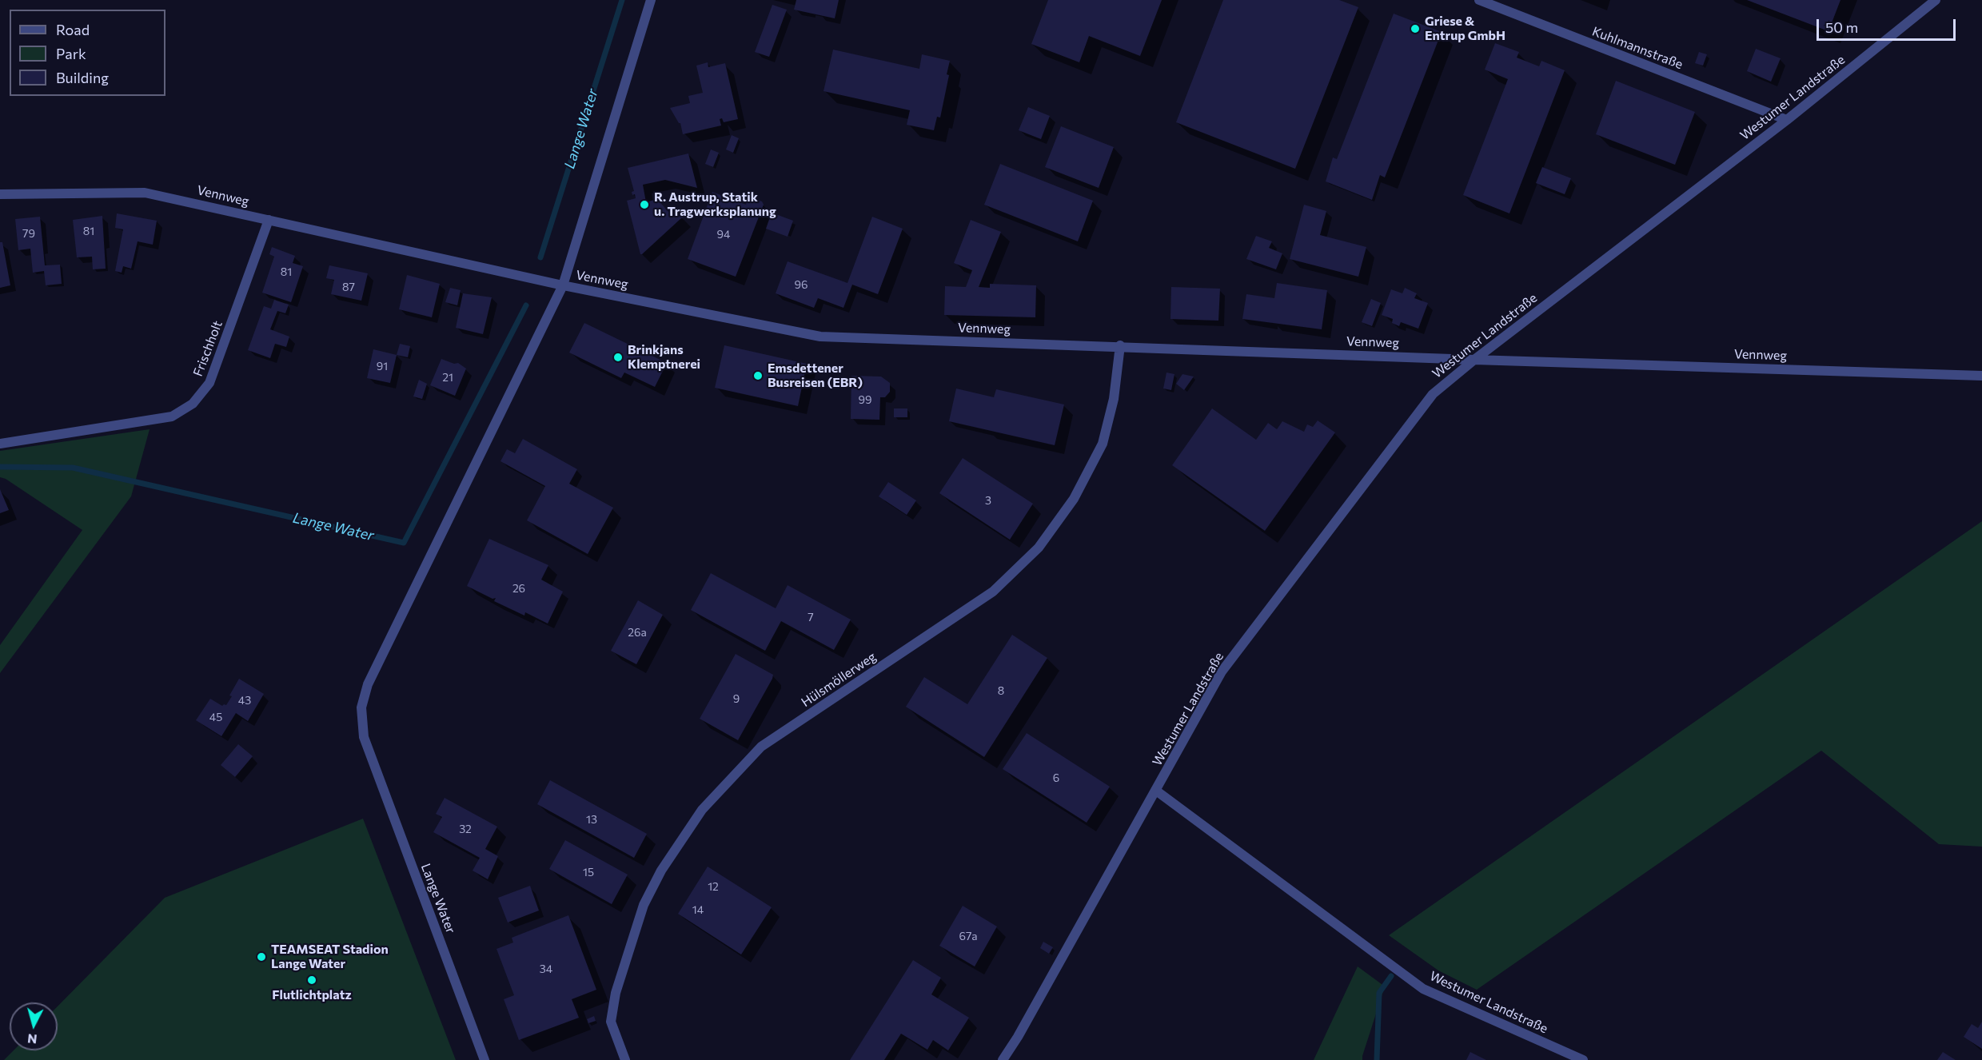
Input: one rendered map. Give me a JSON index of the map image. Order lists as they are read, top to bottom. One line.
{"streets":{"street":["Kuhlmannstraße","Westumer Landstraße","Vennweg","Frischholt","Hülsmöllerweg","Lange Water"]},"crossings":[["Kuhlmannstraße","Westumer Landstraße"],["Westumer Landstraße","Vennweg"],["Vennweg","Frischholt"],["Vennweg","Hülsmöllerweg"],["Vennweg","Lange Water"]],"water":["Lange Water"],"places":["Griese & Entrup GmbH","R. Austrup, Statik u. Tragwerksplanung","Brinkjans Klemptnerei","Emsdettener Busreisen (EBR)","TEAMSEAT Stadion Lange Water","Flutlichtplatz"],"house_numbers":["81","79","94","81","96","87","91","21","99","3","26","7","26a","8","9","43","45","6","13","32","15","12","14","67a","34"],"legend":["Road","Park","Building"],"scale_bar":"50 m","north":"bottom"}
